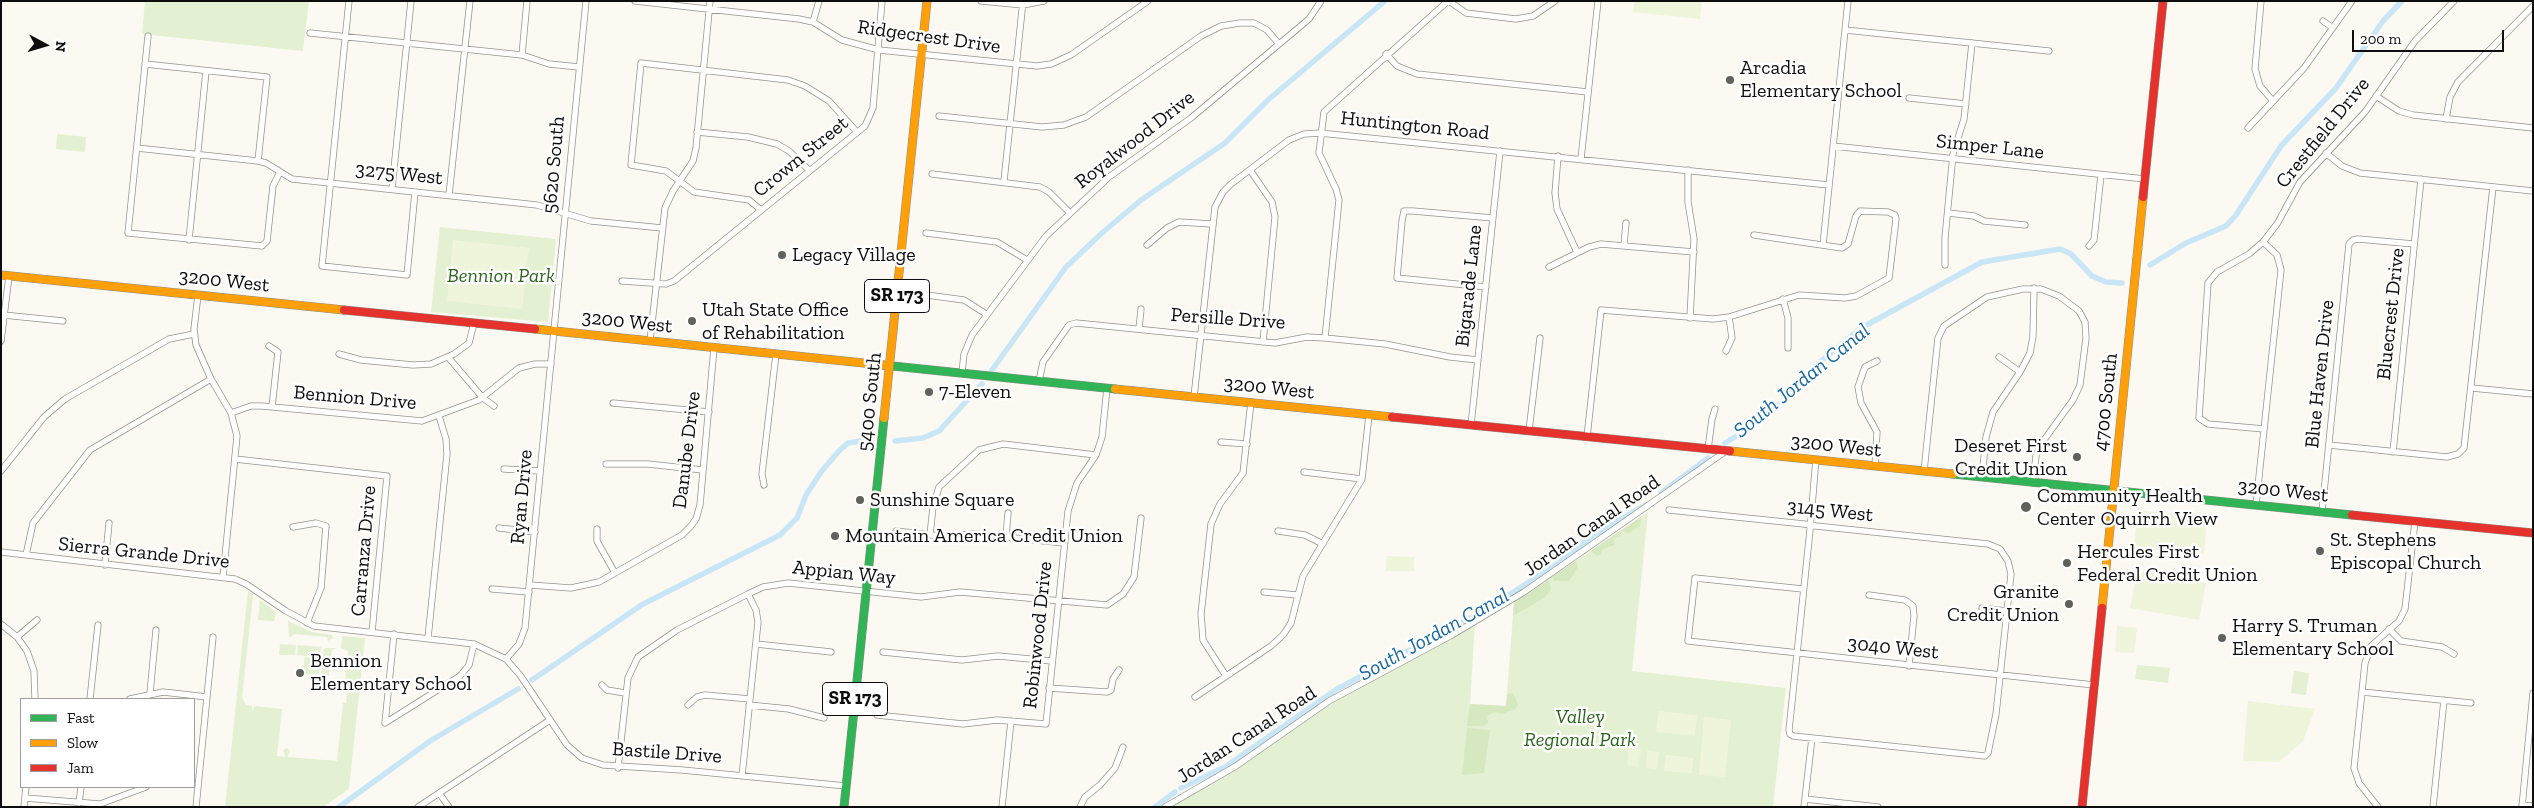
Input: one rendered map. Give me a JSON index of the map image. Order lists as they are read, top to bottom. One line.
{"streets":{"street":["Ridgecrest Drive","Huntington Road","Crestfield Drive","Royalwood Drive","Simper Lane","Crown Street","5620 South","3275 West","3200 West","Bigarade Lane","SR 173","Bluecrest Drive","Persille Drive","Blue Haven Drive","Bennion Drive","5400 South","4700 South","Danube Drive","Ryan Drive","3145 West","Jordan Canal Road","Carranza Drive","Sierra Grande Drive","Appian Way","Robinwood Drive","3040 West","Bastile Drive"]},"crossings":[["Ridgecrest Drive","Crown Street"],["Ridgecrest Drive","5400 South"],["Huntington Road","3200 West"],["Huntington Road","Bigarade Lane"],["Huntington Road","Persille Drive"],["Royalwood Drive","3200 West"],["Simper Lane","4700 South"],["5620 South","3275 West"],["5620 South","3200 West"],["5620 South","Ryan Drive"],["3200 West","Bigarade Lane"],["3200 West","Persille Drive"],["3200 West","Blue Haven Drive"],["3200 West","5400 South"],["3200 West","4700 South"],["3200 West","Danube Drive"],["3200 West","Ryan Drive"],["3200 West","Jordan Canal Road"],["3200 West","Robinwood Drive"],["Bigarade Lane","Persille Drive"],["Bluecrest Drive","Blue Haven Drive"],["Bennion Drive","Ryan Drive"],["5400 South","Appian Way"],["5400 South","Bastile Drive"],["4700 South","3040 West"],["Danube Drive","Ryan Drive"],["Ryan Drive","Sierra Grande Drive"],["Ryan Drive","Bastile Drive"],["Carranza Drive","Sierra Grande Drive"],["Sierra Grande Drive","Bastile Drive"],["Appian Way","Robinwood Drive"],["Appian Way","Bastile Drive"]],"water":["South Jordan Canal"],"parks":["Bennion Park","Valley Regional Park"],"places":["Arcadia Elementary School","Legacy Village","Utah State Office of Rehabilitation","7-Eleven","Deseret First Credit Union","Sunshine Square","Community Health Center Oquirrh View","Mountain America Credit Union","St. Stephens Episcopal Church","Hercules First Federal Credit Union","Granite Credit Union","Harry S. Truman Elementary School","Bennion Elementary School"],"legend":["Fast","Slow","Jam"],"scale_bar":"200 m","north":"right"}
